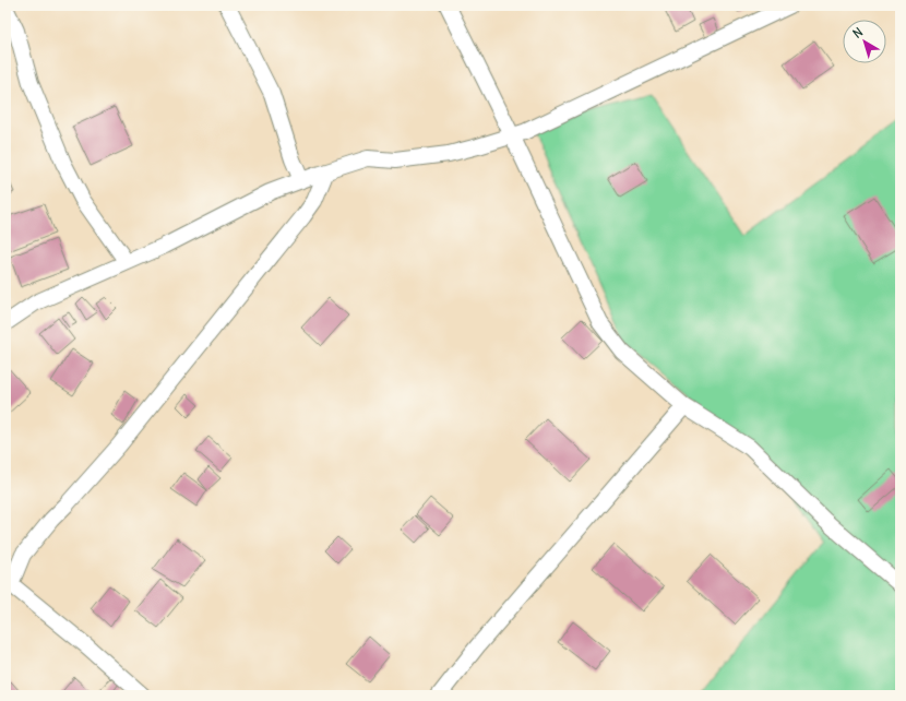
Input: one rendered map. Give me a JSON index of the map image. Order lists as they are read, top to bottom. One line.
{"north":"top left"}
